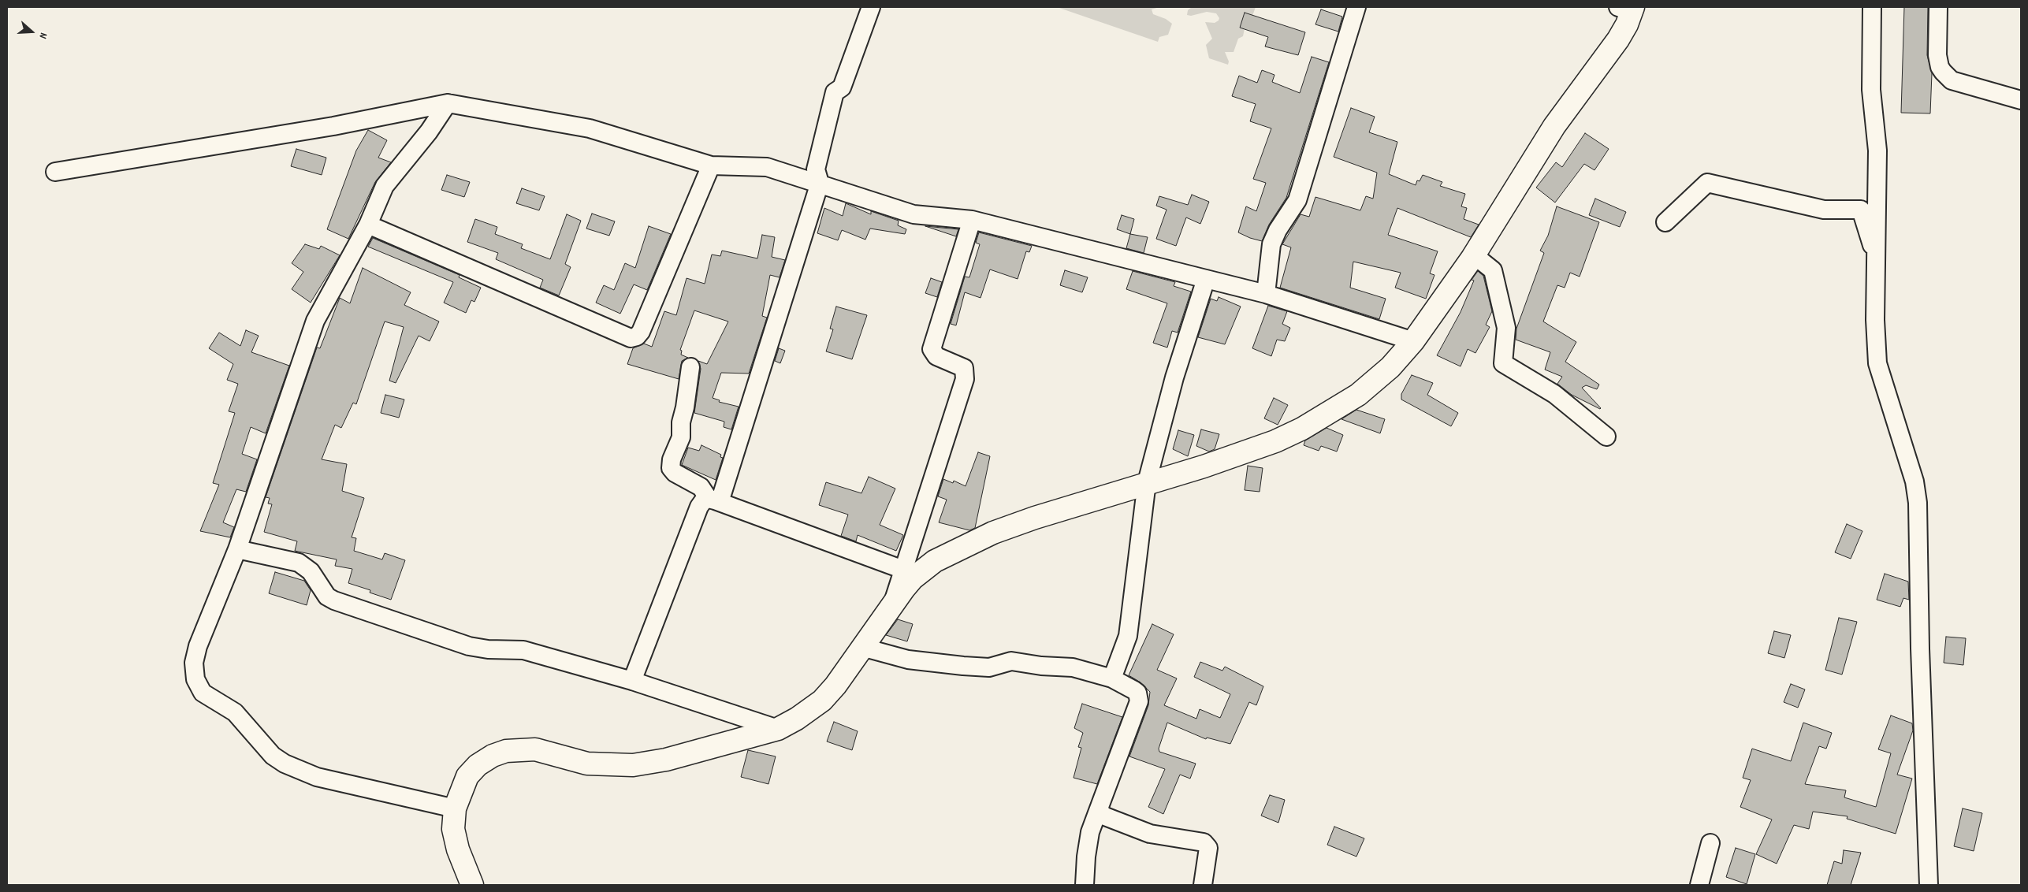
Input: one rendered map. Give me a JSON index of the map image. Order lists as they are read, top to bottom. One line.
{"north":"right"}
